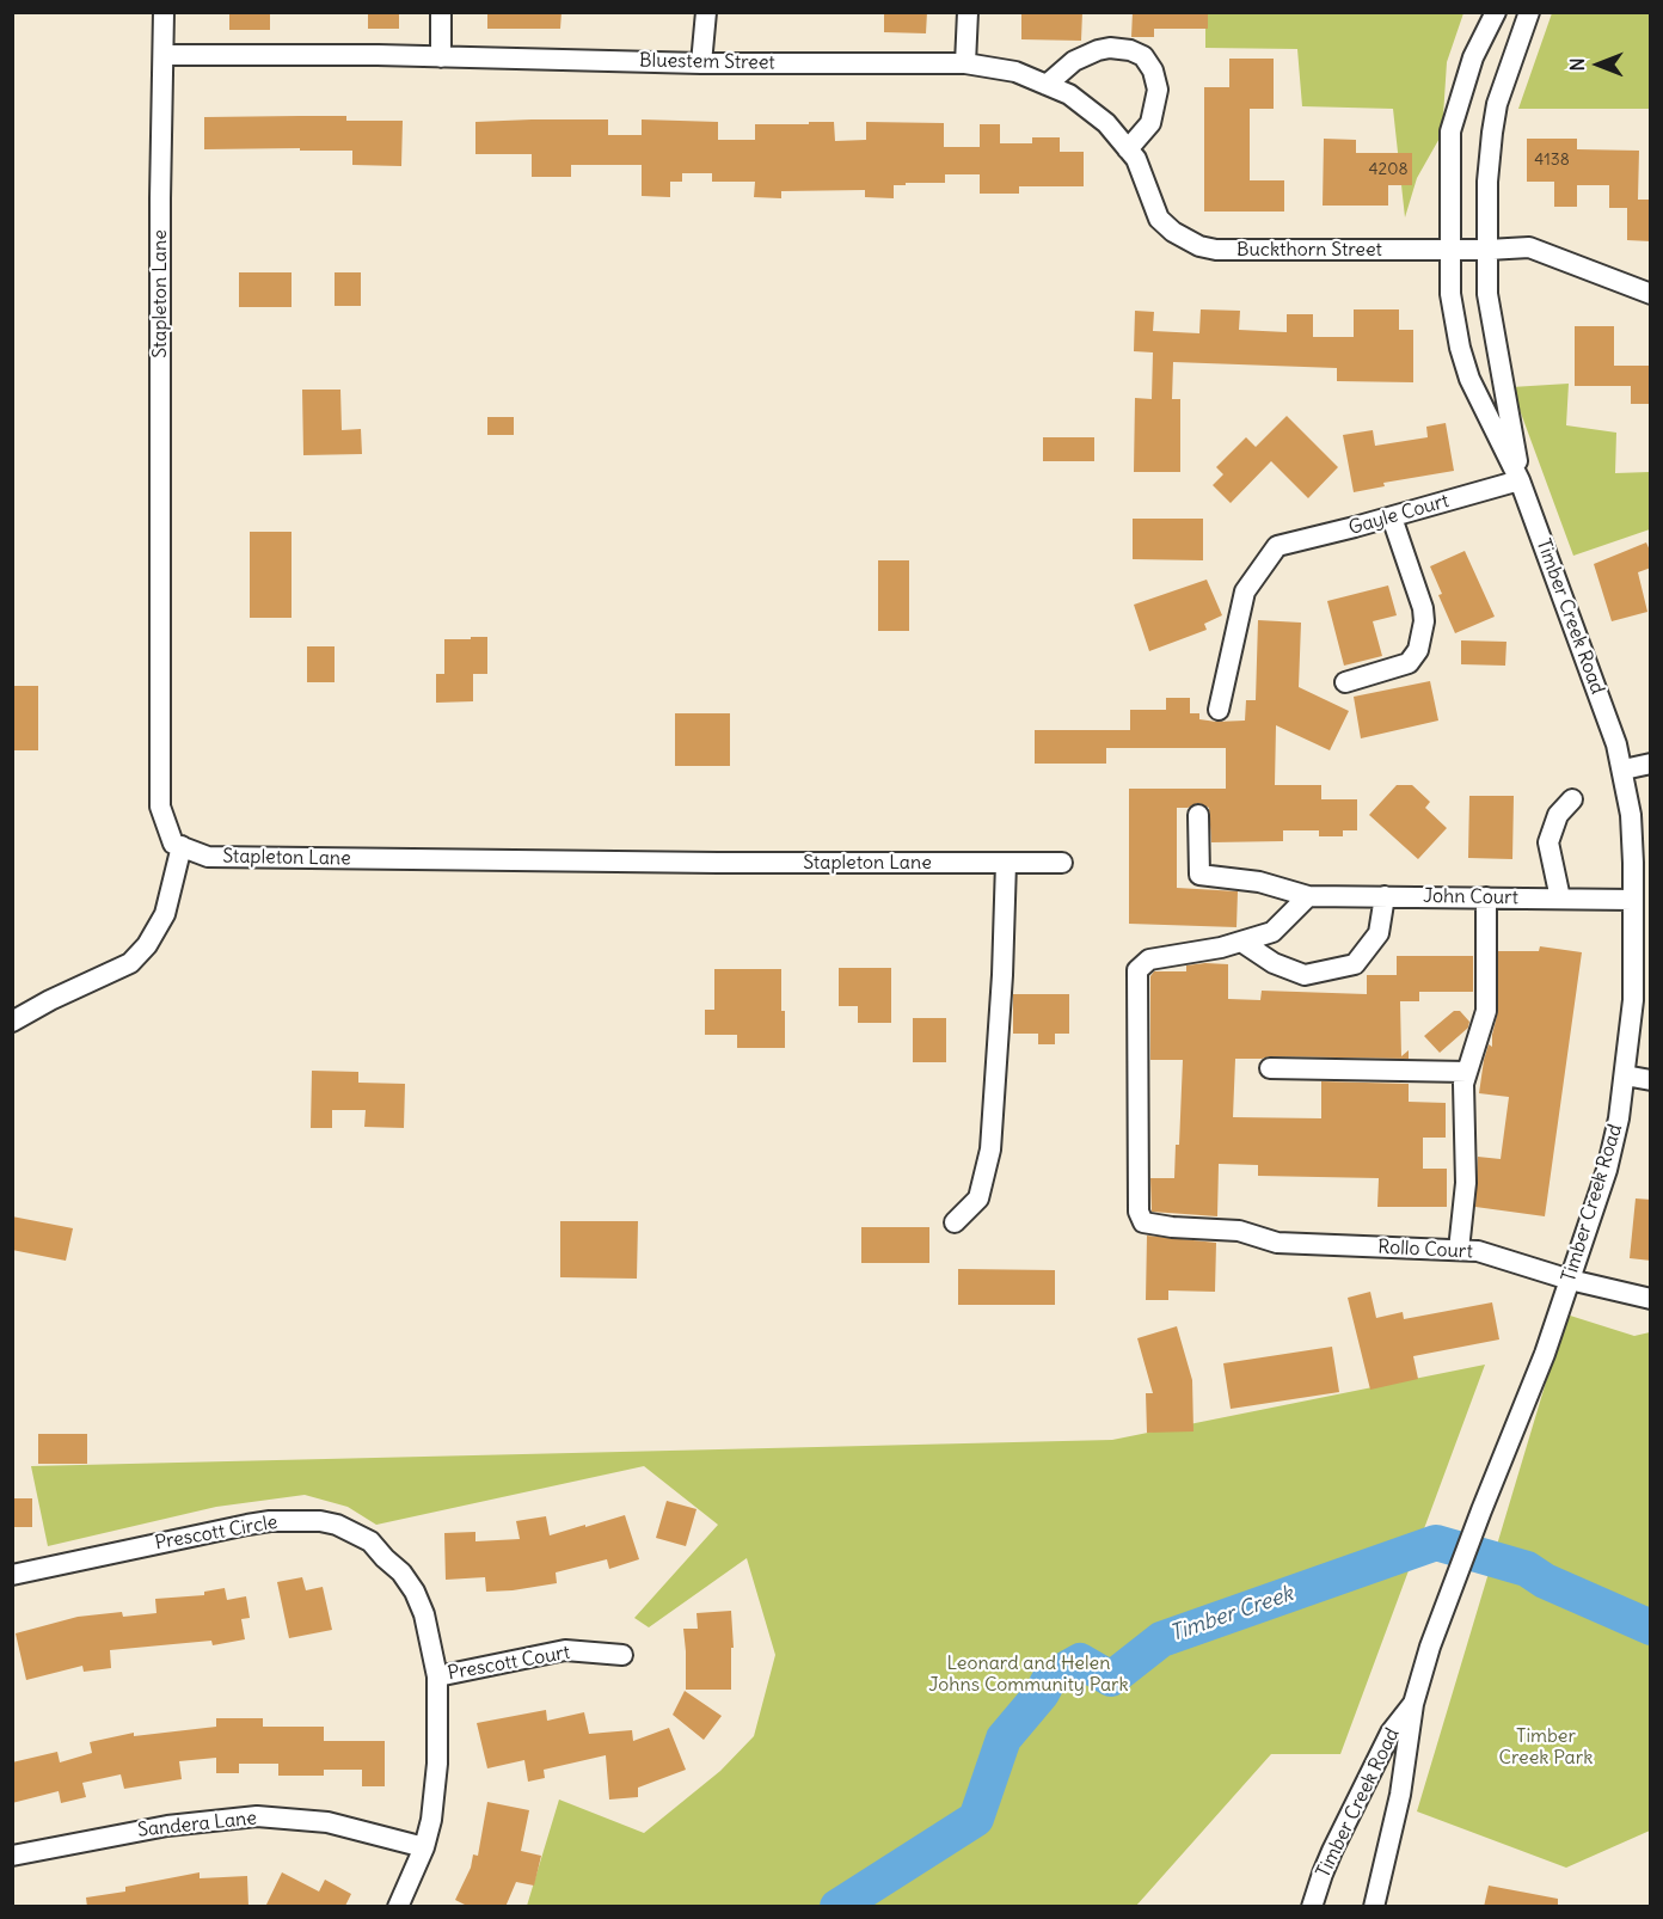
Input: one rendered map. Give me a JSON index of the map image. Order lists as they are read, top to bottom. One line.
{"streets":{"street":["Bluestem Street","Buckthorn Street","Stapleton Lane","Gayle Court","Timber Creek Road","John Court","Rollo Court","Prescott Circle","Prescott Court","Sandera Lane"]},"crossings":[["Bluestem Street","Buckthorn Street"],["Bluestem Street","Stapleton Lane"],["Buckthorn Street","Timber Creek Road"],["Gayle Court","Timber Creek Road"],["Timber Creek Road","John Court"],["Timber Creek Road","Rollo Court"],["Prescott Circle","Prescott Court"],["Prescott Circle","Sandera Lane"]],"water":["Timber Creek"],"parks":["Leonard and Helen Johns Community Park","Timber Creek Park"],"house_numbers":["4138","4208"],"north":"left"}
